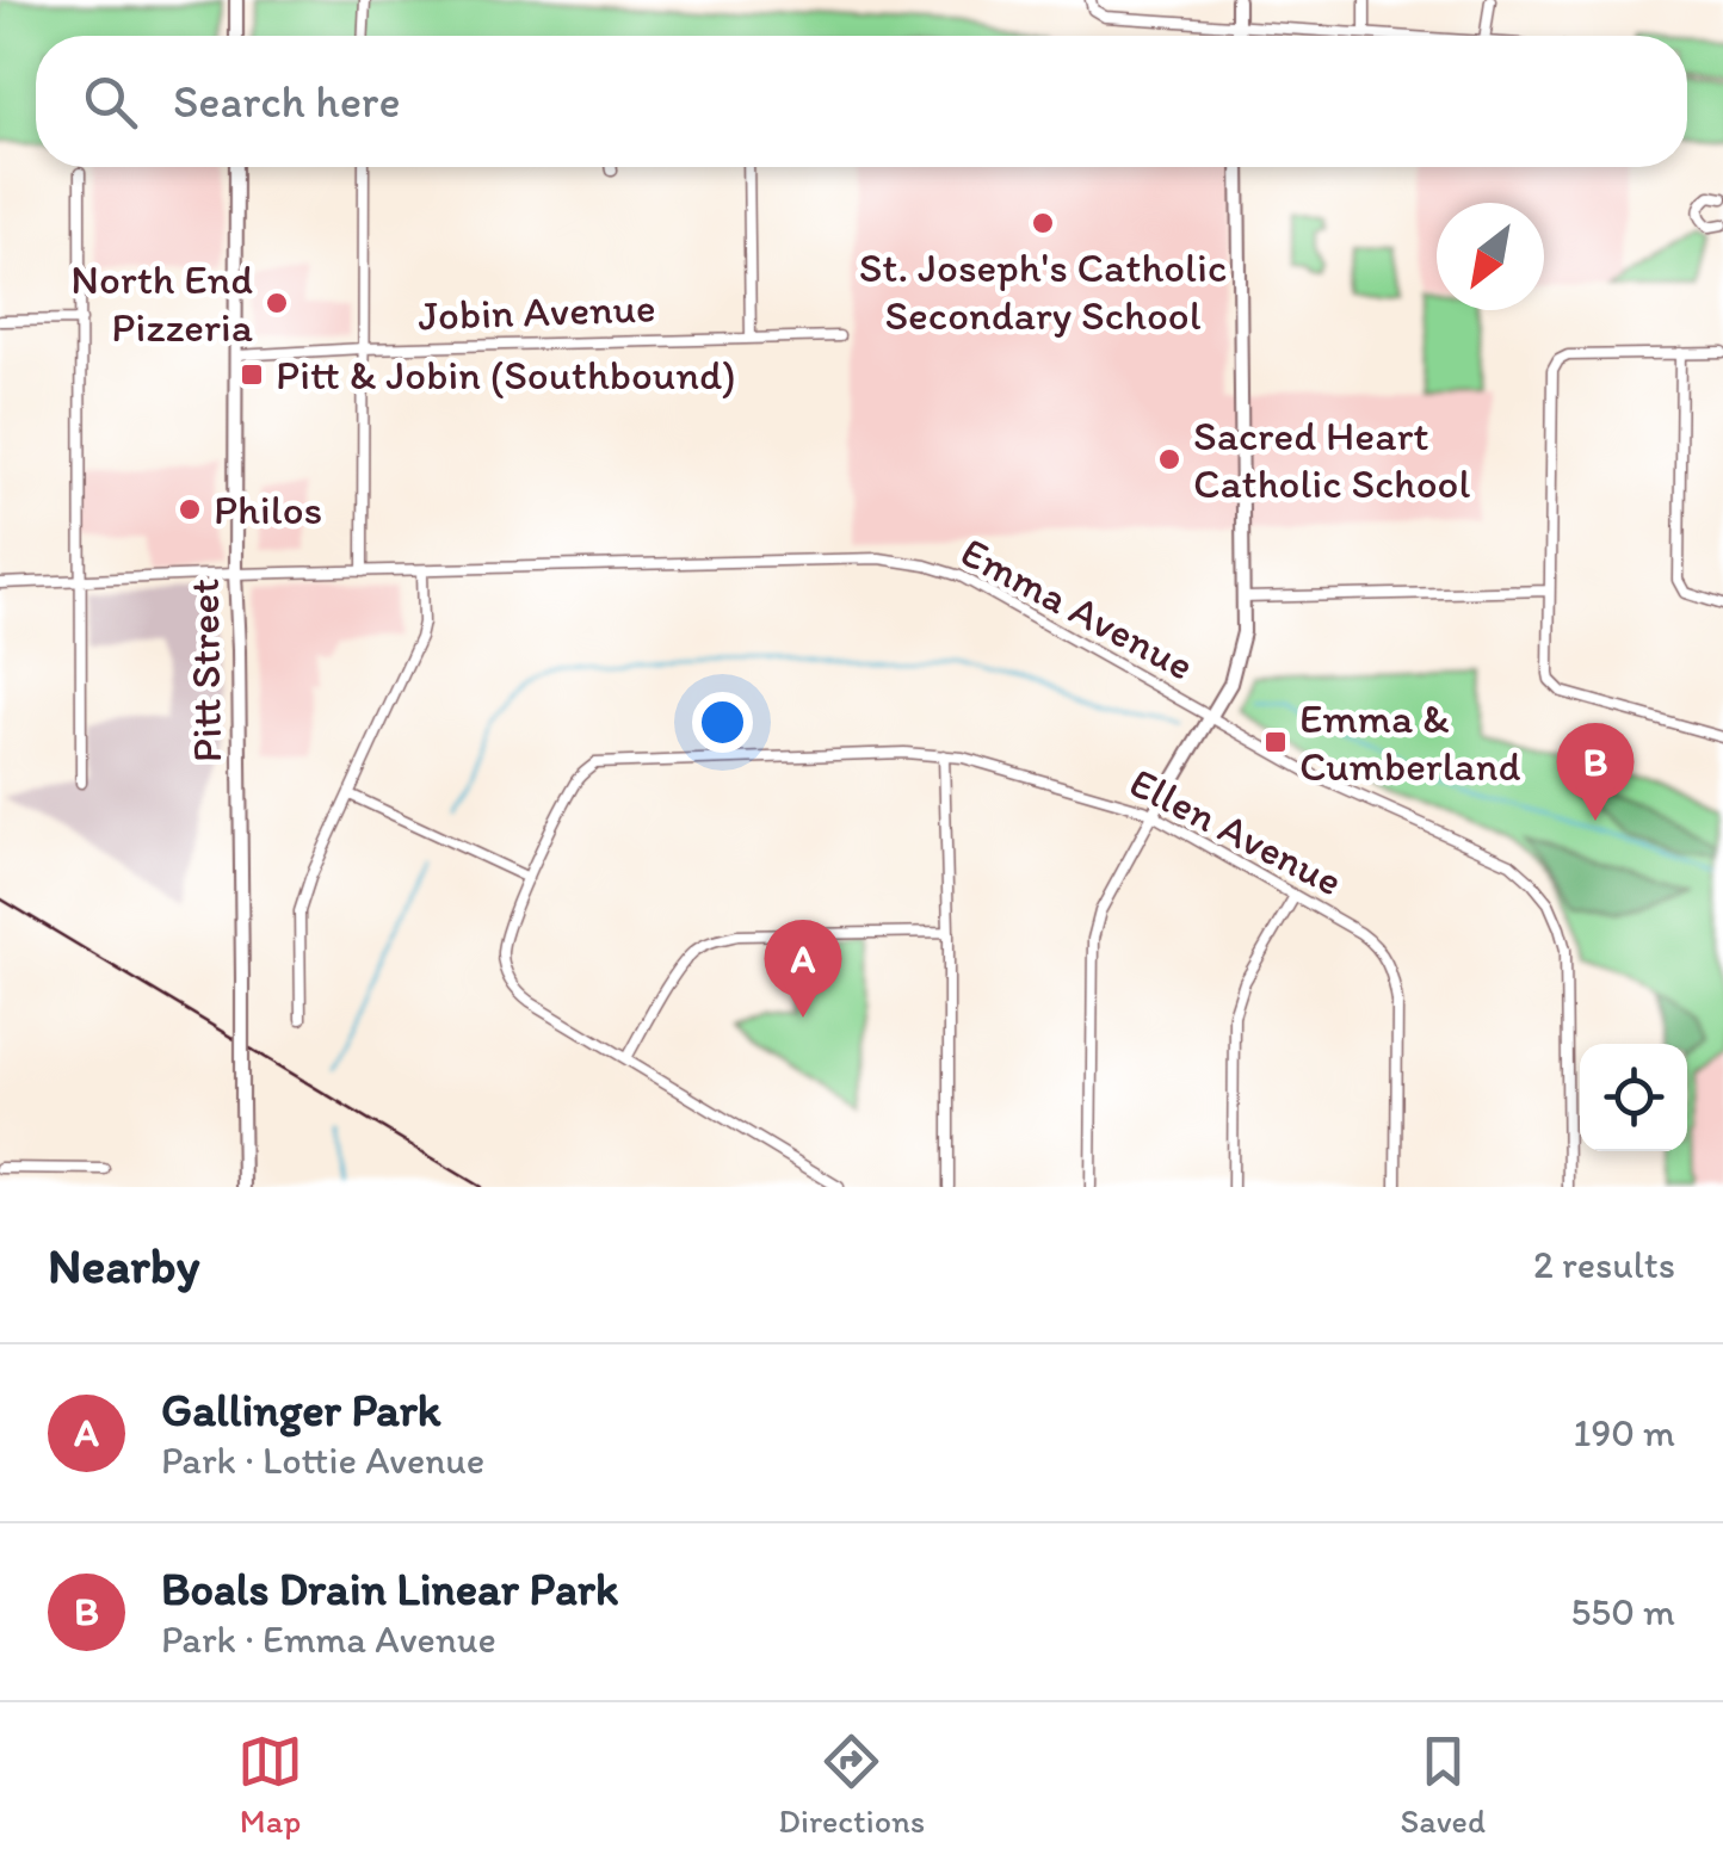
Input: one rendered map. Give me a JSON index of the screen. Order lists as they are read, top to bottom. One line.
{"streets":{"street":["Jobin Avenue","Emma Avenue","Pitt Street","Ellen Avenue"]},"crossings":[["Jobin Avenue","Pitt Street"],["Emma Avenue","Pitt Street"]],"places":{"other":["St. Joseph's Catholic Secondary School","North End Pizzeria","Sacred Heart Catholic School","Philos"],"transit":["Pitt & Jobin (Southbound)","Emma & Cumberland"]},"north":"bottom left","page":{"search":"Search here","pins":["B","A"],"heading":["Nearby","2 results"],"list":[{"mark":"A","name":"Gallinger Park","note":"Park · Lottie Avenue","value":"190 m"},{"mark":"B","name":"Boals Drain Linear Park","note":"Park · Emma Avenue","value":"550 m"}],"nav":["Map","Directions","Saved"]}}
